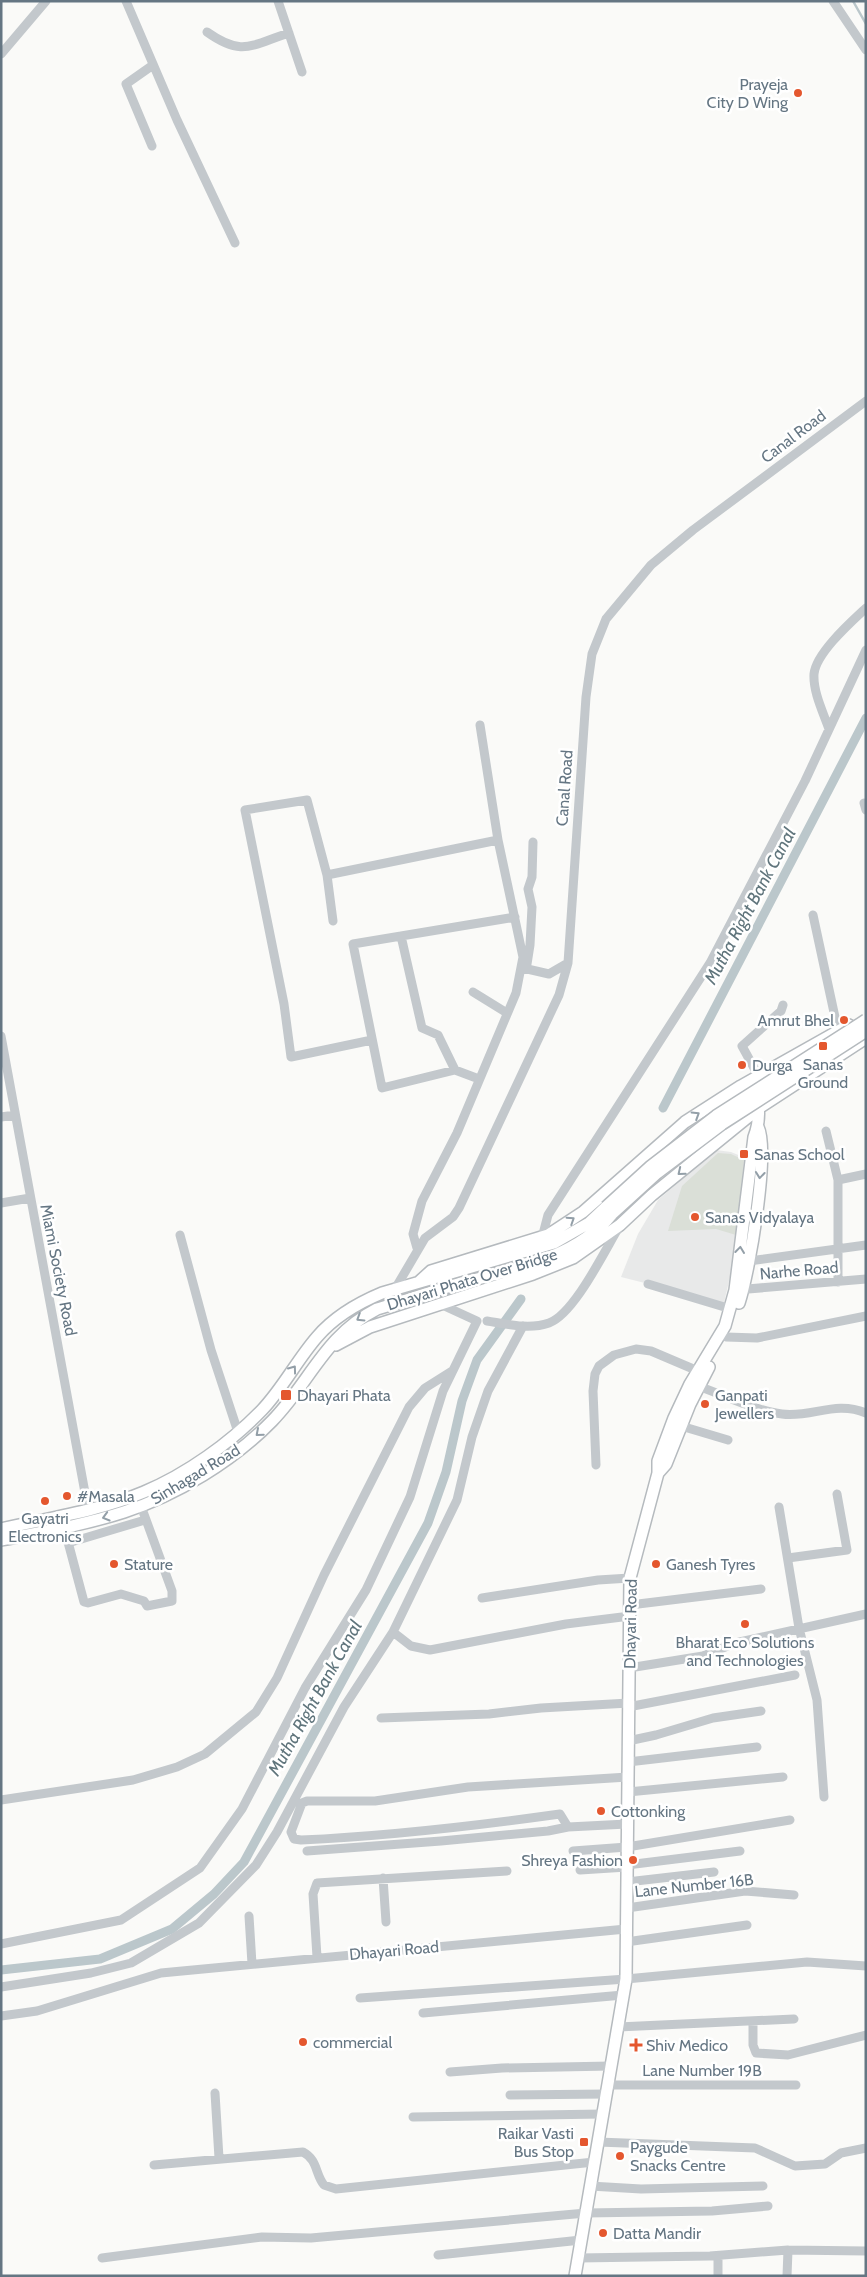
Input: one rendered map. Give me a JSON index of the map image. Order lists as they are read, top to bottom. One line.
{"streets":{"main road":["Dhayari Phata Over Bridge","Sinhagad Road","Dhayari Road"],"street":["Canal Road","Miami Society Road","Narhe Road","Lane Number 16B","Lane Number 19B"]},"crossings":[["Canal Road","Sinhagad Road"],["Miami Society Road","Sinhagad Road"],["Narhe Road","Dhayari Road"],["Dhayari Phata Over Bridge","Sinhagad Road"],["Dhayari Road","Lane Number 16B"],["Dhayari Road","Lane Number 19B"]],"water":["Mutha Right Bank Canal"],"places":{"other":["Prayeja City D Wing","Amrut Bhel","Durga","Sanas Vidyalaya","Ganpati Jewellers","#Masala","Gayatri Electronics","Stature","Ganesh Tyres","Bharat Eco Solutions and Technologies","Cottonking","Shreya Fashion","commercial","Paygude Snacks Centre","Datta Mandir"],"transit":["Sanas Ground","Sanas School","Dhayari Phata","Raikar Vasti Bus Stop"],"health":["Shiv Medico"]}}
